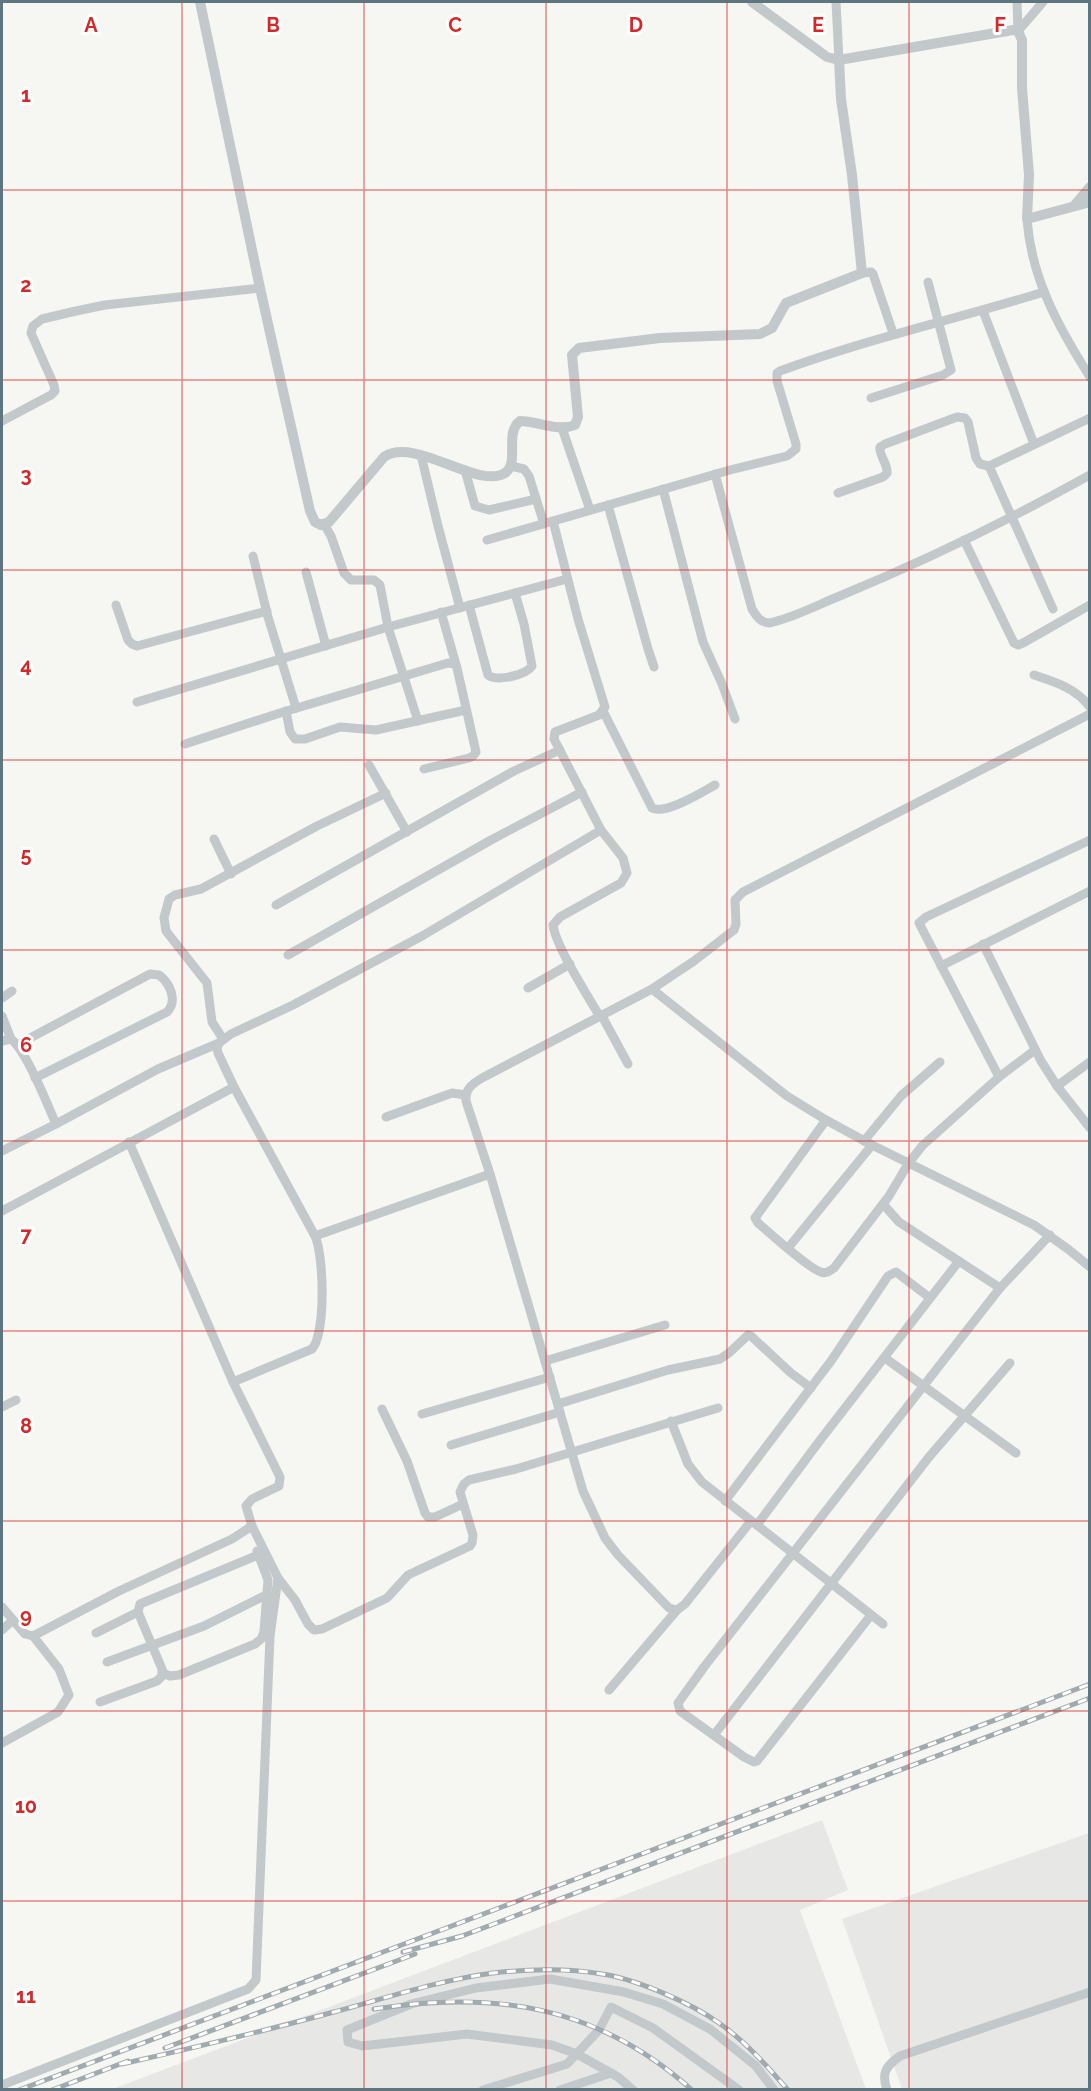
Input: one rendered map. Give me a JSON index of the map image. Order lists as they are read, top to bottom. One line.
{"grid":{"columns":["A","B","C","D","E","F"],"rows":["1","2","3","4","5","6","7","8","9","10","11"]}}
